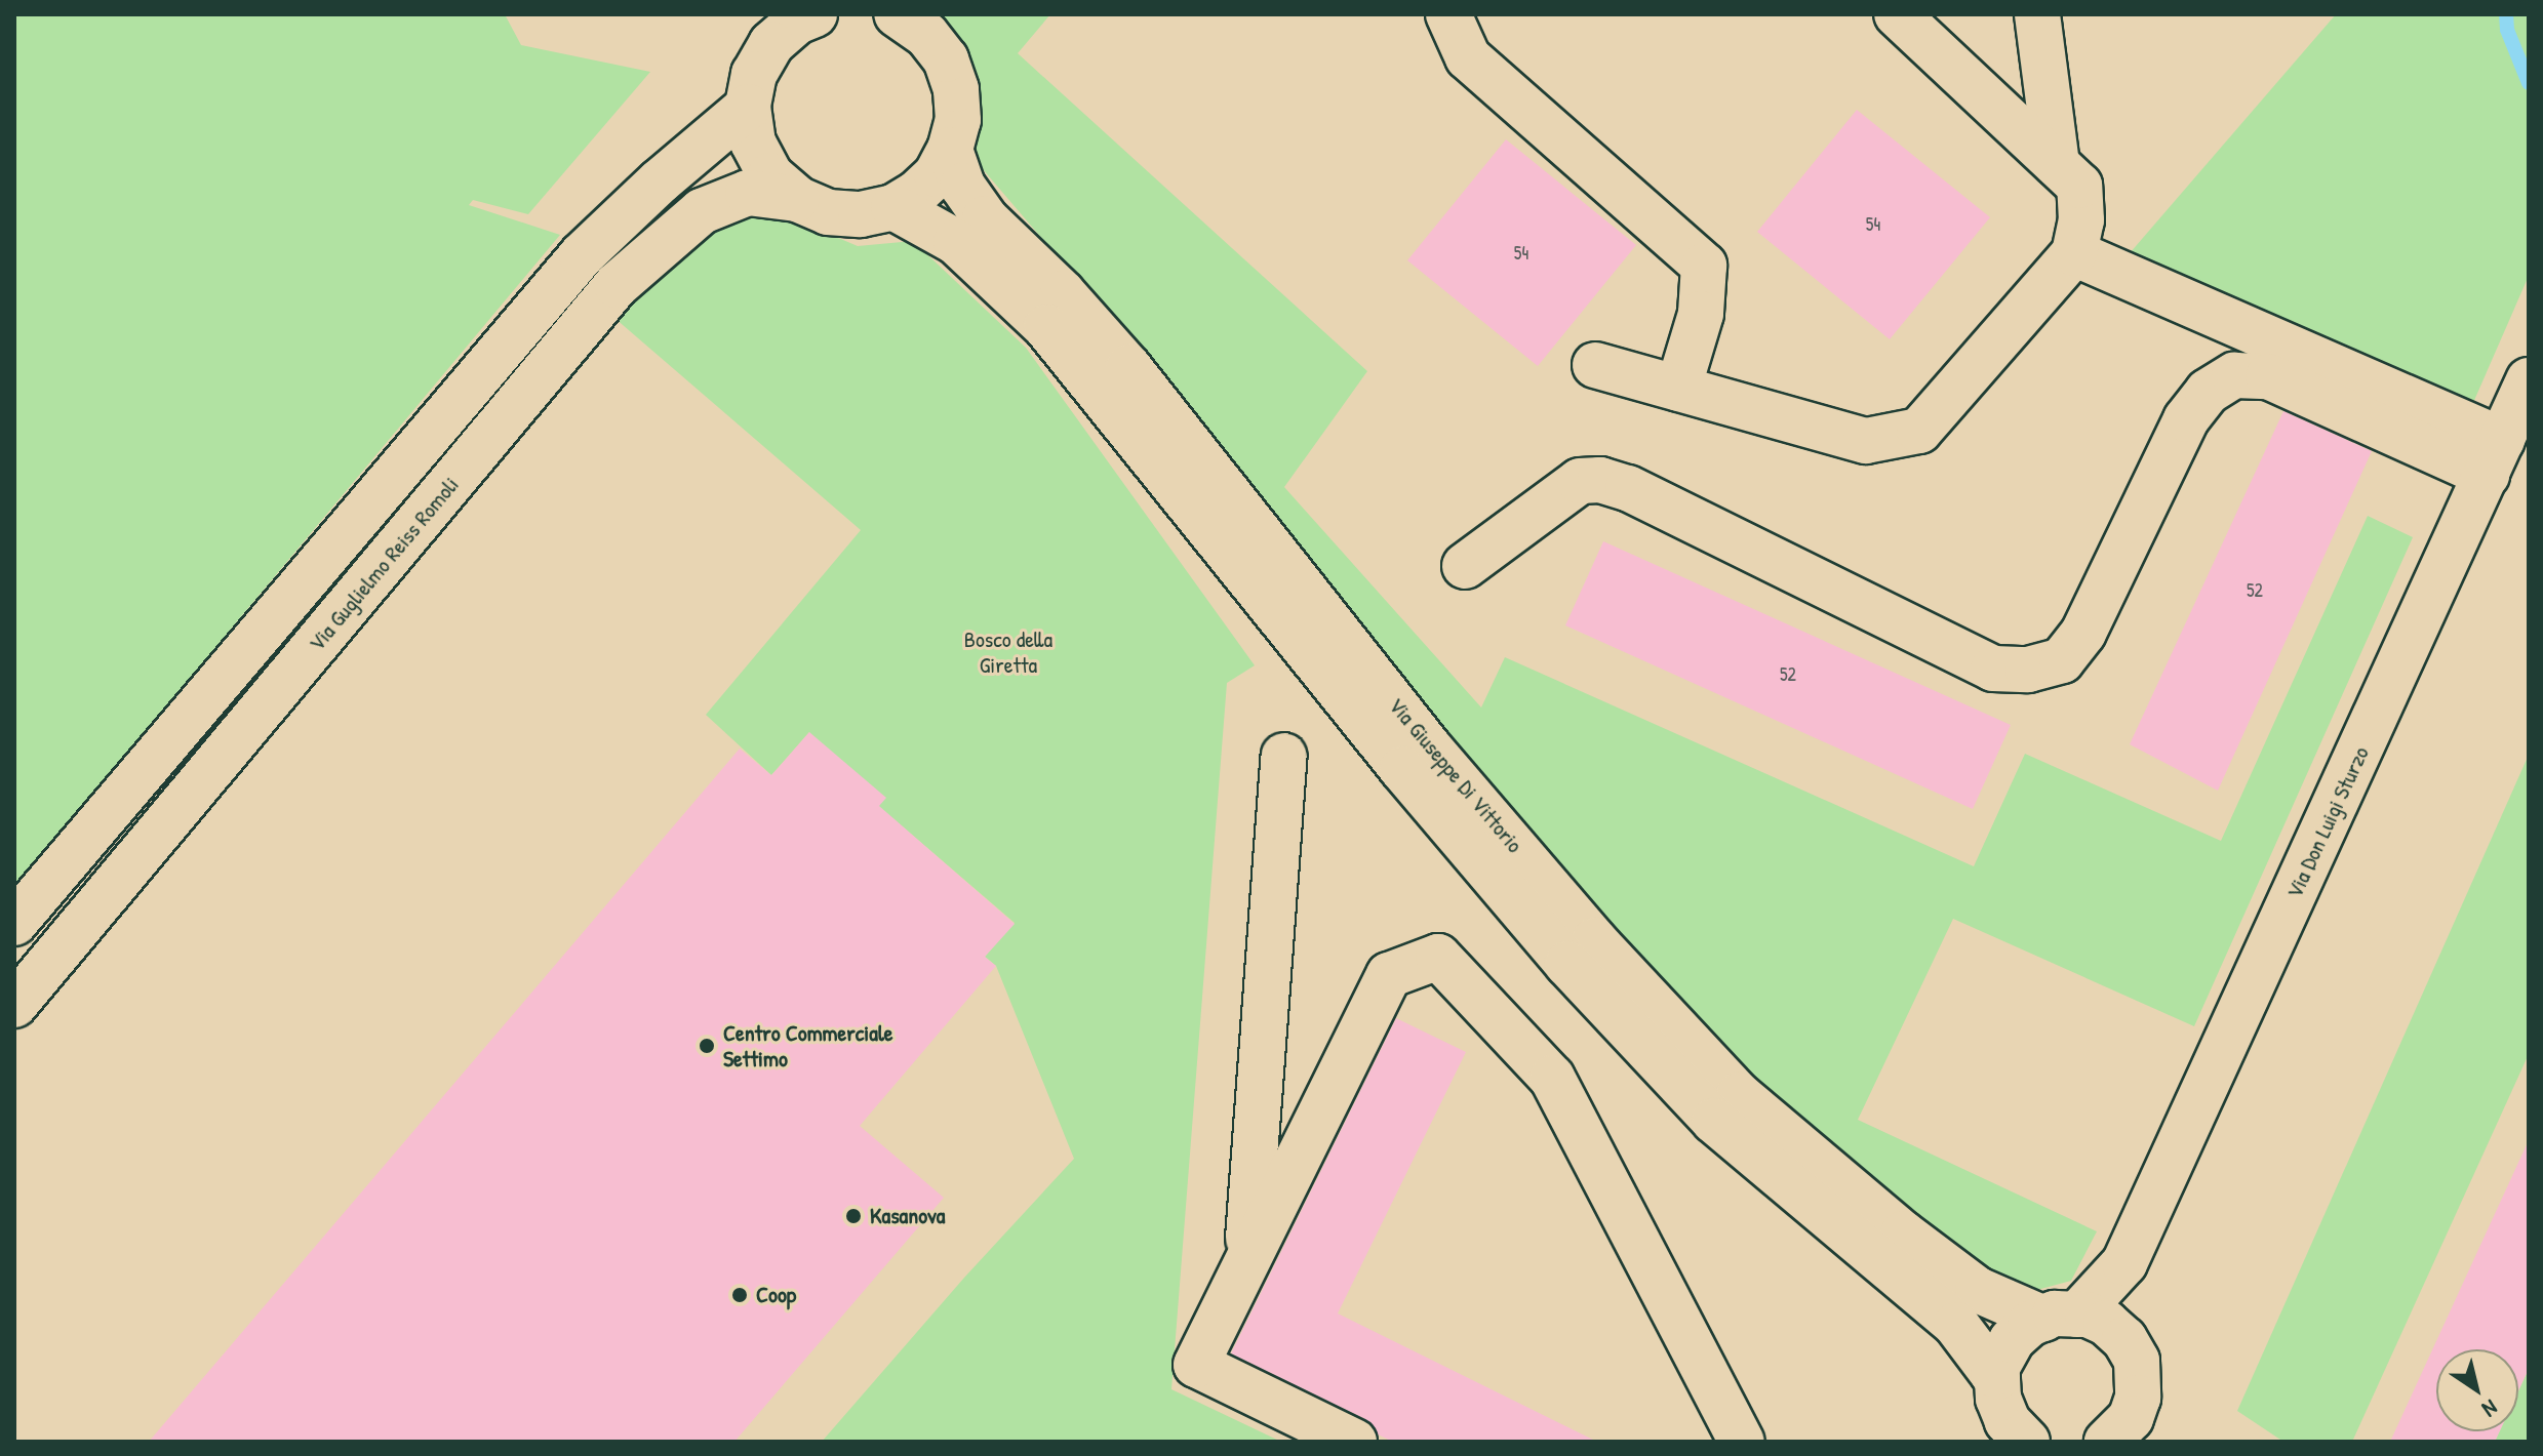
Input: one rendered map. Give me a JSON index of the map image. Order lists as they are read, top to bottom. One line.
{"streets":{"street":["Via Guglielmo Reiss Romoli","Via Giuseppe Di Vittorio","Via Don Luigi Sturzo"]},"crossings":[["Via Giuseppe Di Vittorio","Via Don Luigi Sturzo"]],"parks":["Bosco della Giretta"],"places":["Centro Commerciale Settimo","Kasanova","Coop"],"house_numbers":["54","54","52","52"],"north":"bottom right"}
